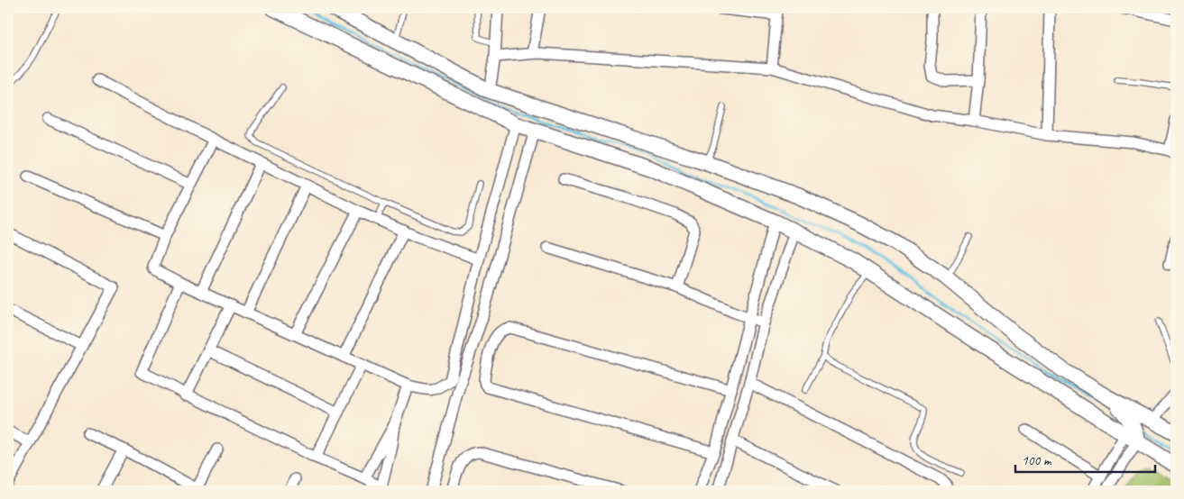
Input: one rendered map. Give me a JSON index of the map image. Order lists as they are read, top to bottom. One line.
{"scale_bar":"100 m"}
